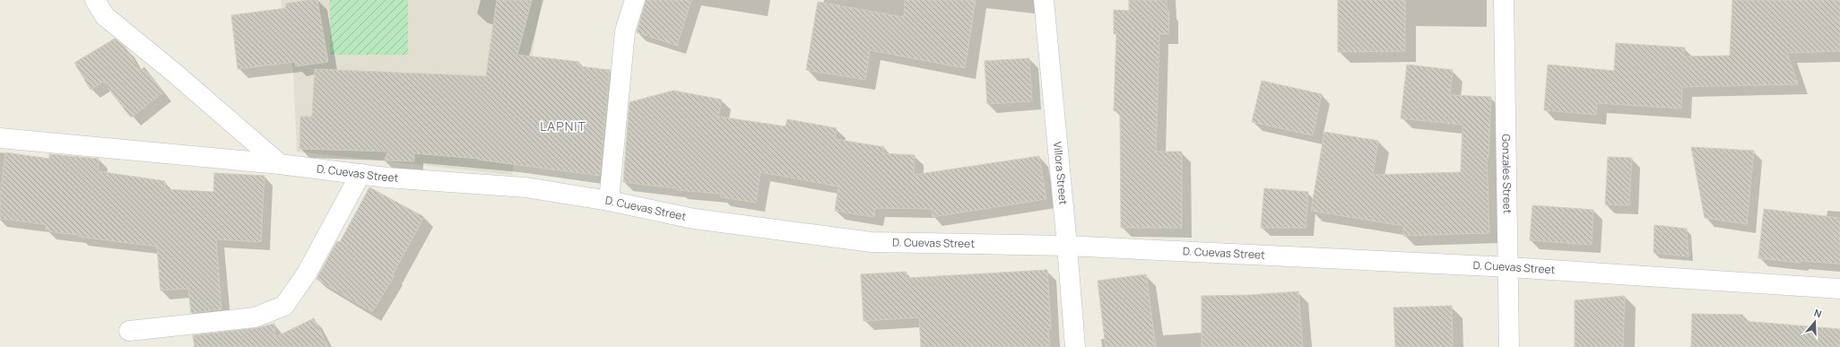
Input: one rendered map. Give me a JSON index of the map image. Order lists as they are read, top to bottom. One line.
{"streets":{"street":["D. Cuevas Street","Villora Street","Gonzales Street"]},"crossings":[["D. Cuevas Street","Villora Street"],["D. Cuevas Street","Gonzales Street"]],"districts":["LAPNIT"],"north":"top"}
